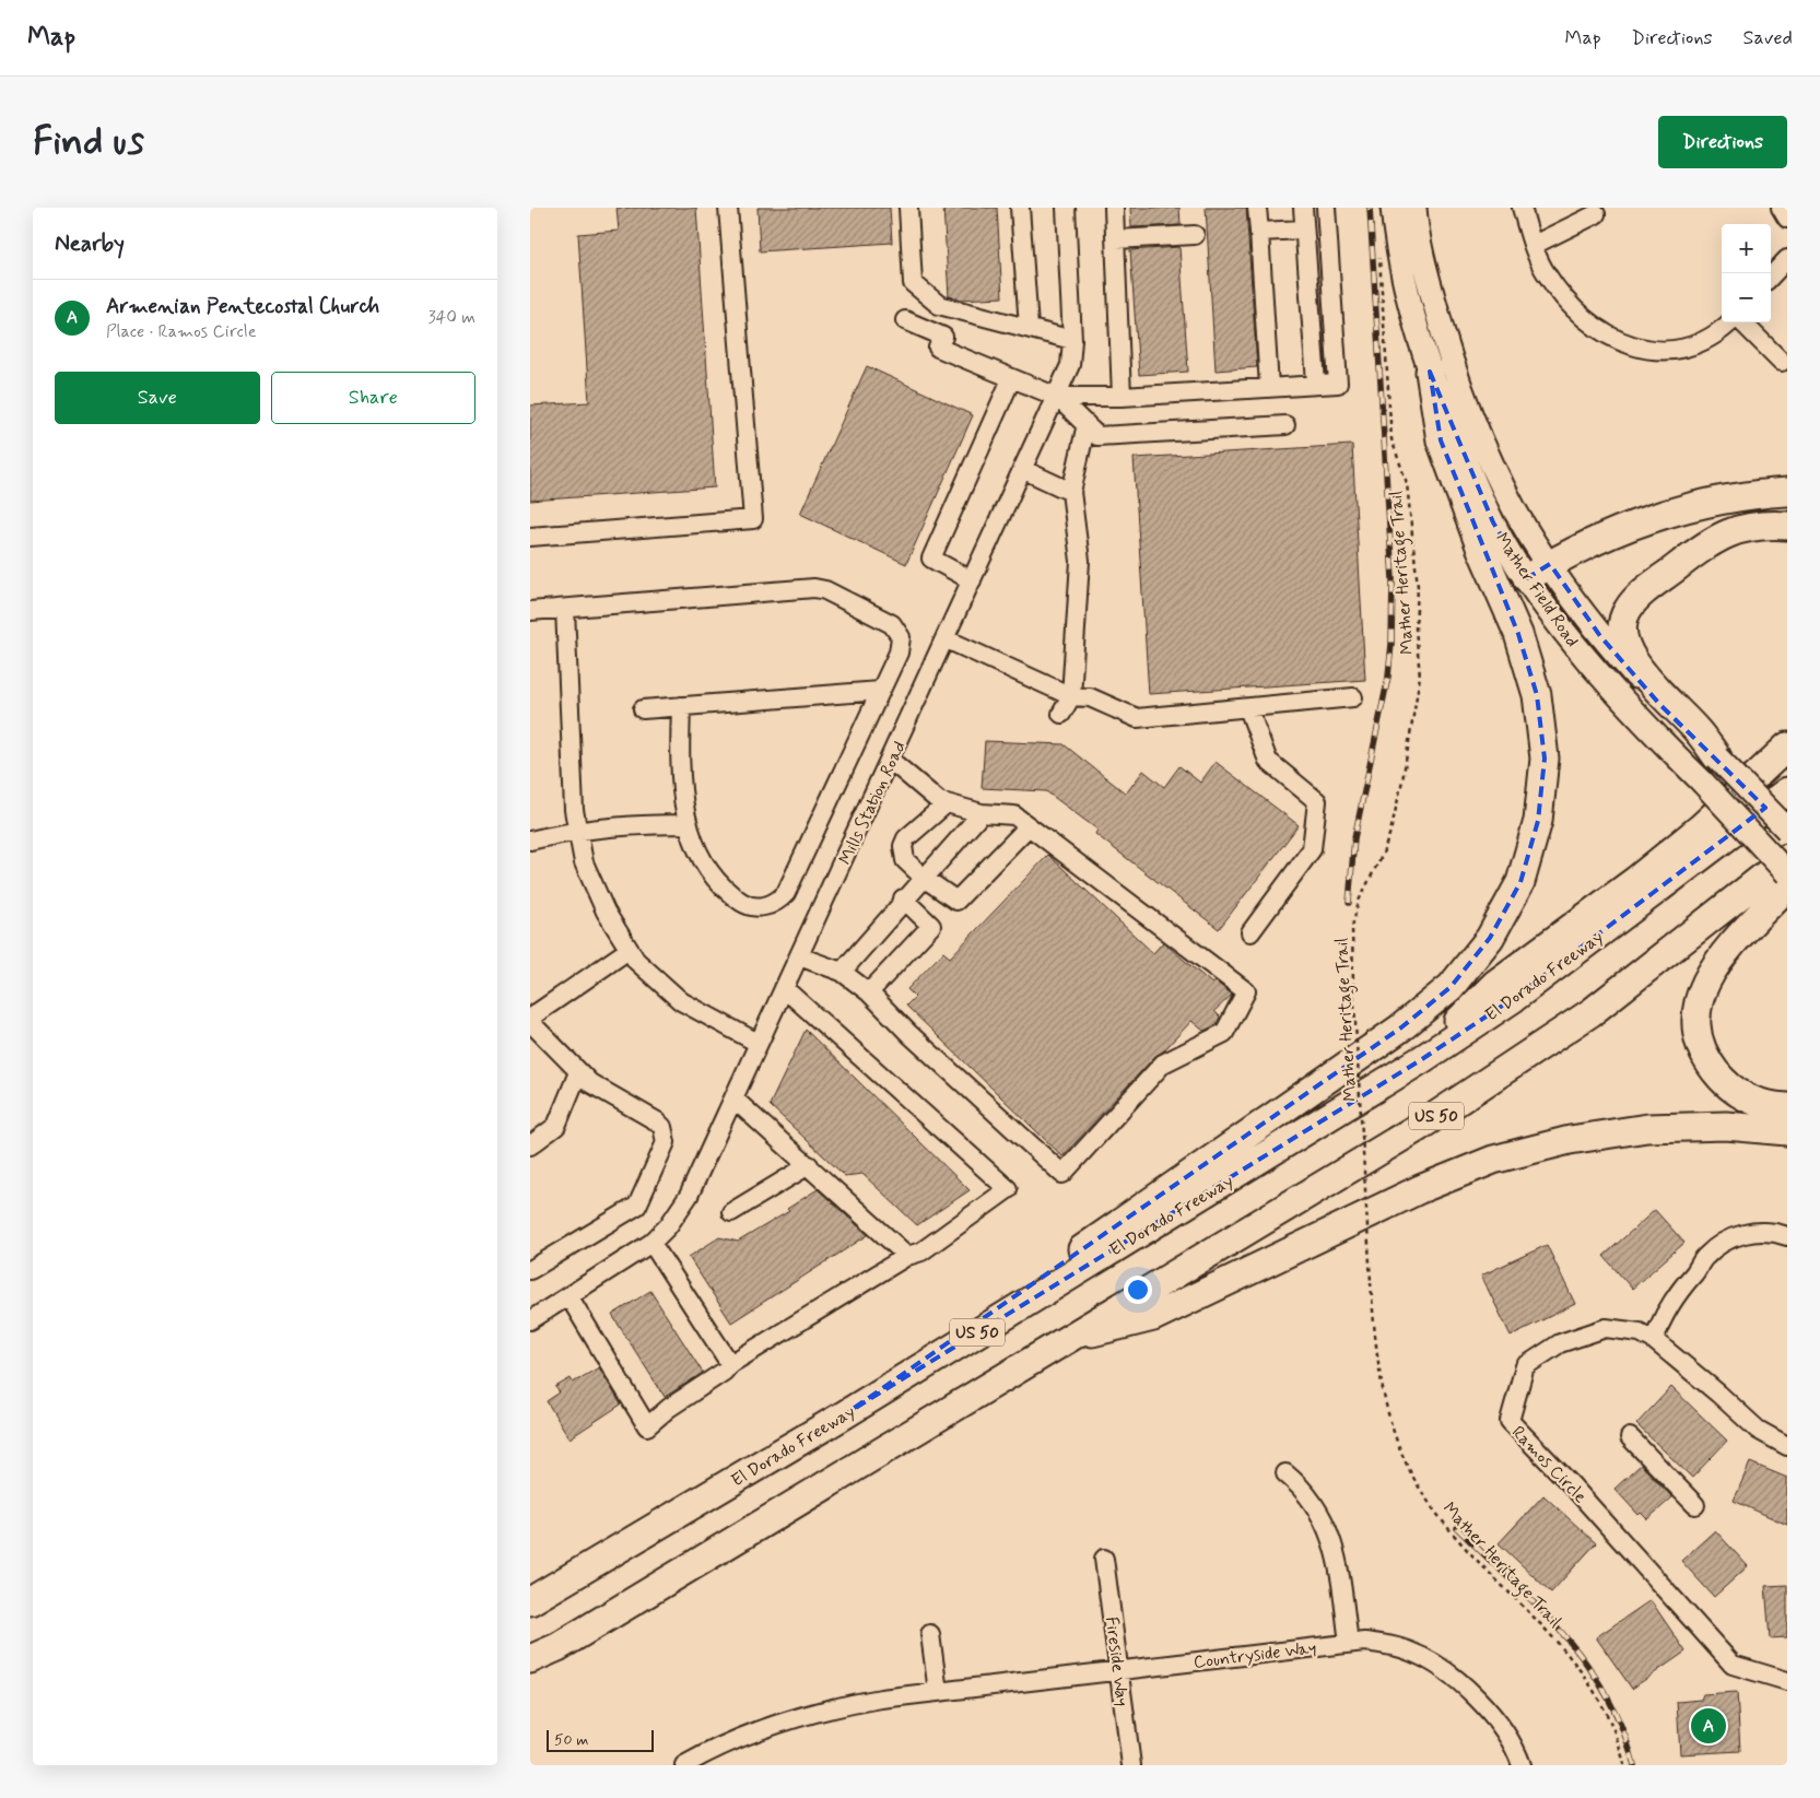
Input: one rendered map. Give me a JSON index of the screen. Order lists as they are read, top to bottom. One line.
{"streets":{"highway":["El Dorado Freeway","US 50"],"main road":["Mather Field Road"],"street":["Mills Station Road","Ramos Circle","Countryside Way","Fireside Way"],"path":["Mather Heritage Trail"]},"crossings":[["Countryside Way","Fireside Way"]],"scale_bar":"50 m","page":{"header":"Map","nav":["Map","Directions","Saved"],"buttons":["Directions",["Save","Share"]],"title":"Find us","heading":"Nearby","map_buttons":["+","−"],"list":[{"mark":"A","name":"Armenian Pentecostal Church","note":"Place · Ramos Circle","value":"340 m"}],"pins":"A","scale":"50 m"}}
